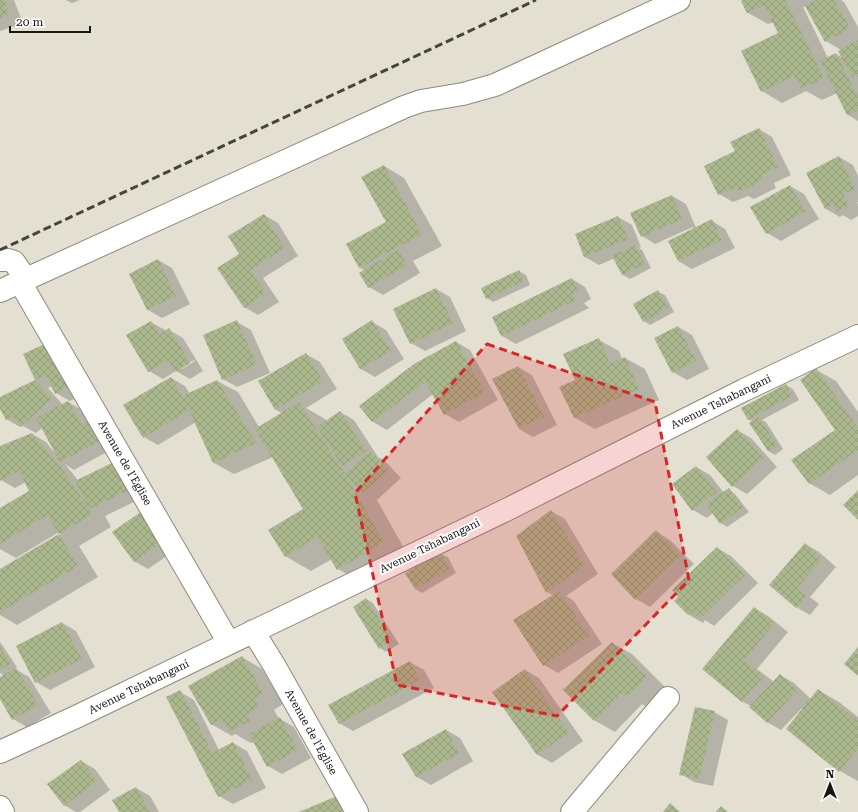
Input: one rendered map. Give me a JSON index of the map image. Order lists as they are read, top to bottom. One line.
{"streets":{"street":["Avenue Tshabangani","Avenue de l'Eglise"]},"crossings":[["Avenue Tshabangani","Avenue de l'Eglise"]],"scale_bar":"20 m","north":"top"}
